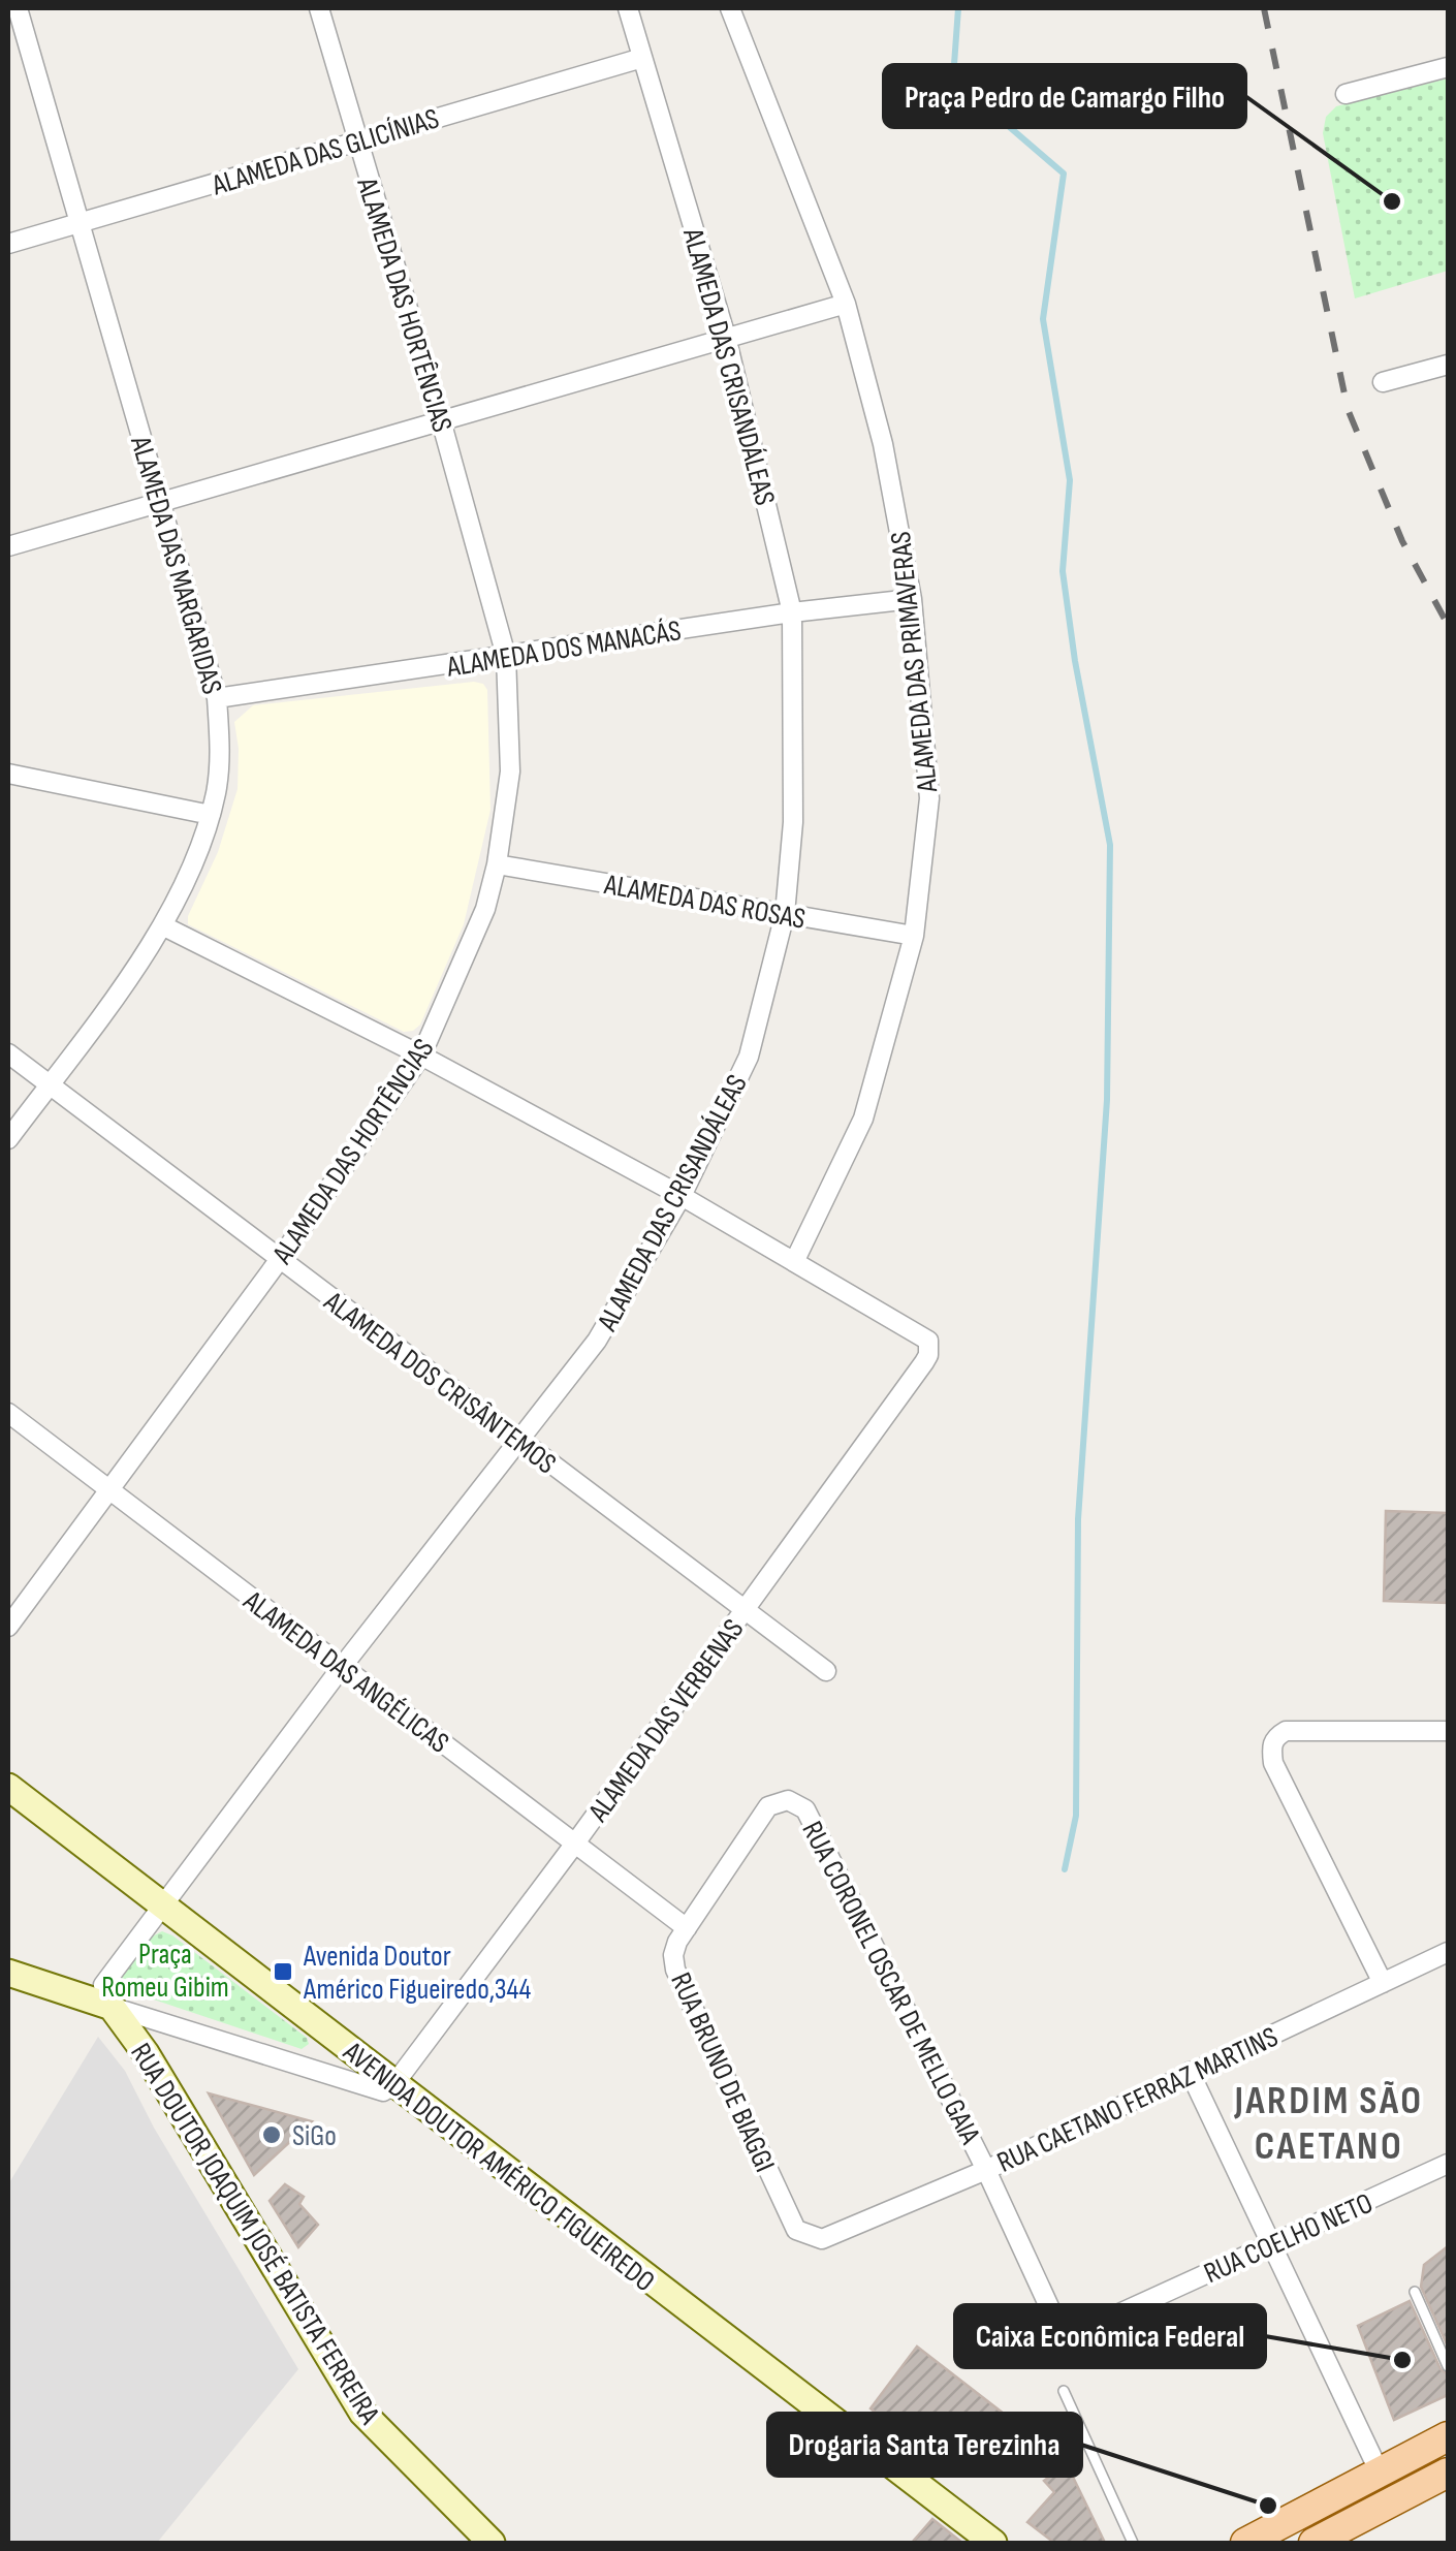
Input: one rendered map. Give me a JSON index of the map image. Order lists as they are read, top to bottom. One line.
{"streets":{"main road":["AVENIDA DOUTOR AMÉRICO FIGUEIREDO","RUA DOUTOR JOAQUIM JOSÉ BATISTA FERREIRA"],"street":["ALAMEDA DAS GLICÍNIAS","ALAMEDA DAS HORTÊNCIAS","ALAMEDA DAS CRISANDÁLEAS","ALAMEDA DAS MARGARIDAS","ALAMEDA DOS MANACÁS","ALAMEDA DAS PRIMAVERAS","ALAMEDA DAS ROSAS","ALAMEDA DOS CRISÂNTEMOS","ALAMEDA DAS ANGÉLICAS","ALAMEDA DAS VERBENAS","RUA CORONEL OSCAR DE MELLO GAIA","RUA BRUNO DE BIAGGI","RUA CAETANO FERRAZ MARTINS","RUA COELHO NETO"]},"crossings":[["ALAMEDA DAS GLICÍNIAS","ALAMEDA DAS HORTÊNCIAS"],["ALAMEDA DAS GLICÍNIAS","ALAMEDA DAS CRISANDÁLEAS"],["ALAMEDA DAS GLICÍNIAS","ALAMEDA DAS MARGARIDAS"],["ALAMEDA DAS HORTÊNCIAS","ALAMEDA DOS MANACÁS"],["ALAMEDA DAS HORTÊNCIAS","ALAMEDA DAS ROSAS"],["ALAMEDA DAS HORTÊNCIAS","ALAMEDA DOS CRISÂNTEMOS"],["ALAMEDA DAS HORTÊNCIAS","ALAMEDA DAS ANGÉLICAS"],["ALAMEDA DAS CRISANDÁLEAS","ALAMEDA DOS MANACÁS"],["ALAMEDA DAS CRISANDÁLEAS","ALAMEDA DAS ROSAS"],["ALAMEDA DAS CRISANDÁLEAS","ALAMEDA DOS CRISÂNTEMOS"],["ALAMEDA DAS CRISANDÁLEAS","ALAMEDA DAS ANGÉLICAS"],["ALAMEDA DAS CRISANDÁLEAS","AVENIDA DOUTOR AMÉRICO FIGUEIREDO"],["ALAMEDA DAS CRISANDÁLEAS","RUA DOUTOR JOAQUIM JOSÉ BATISTA FERREIRA"],["ALAMEDA DAS MARGARIDAS","ALAMEDA DOS MANACÁS"],["ALAMEDA DAS MARGARIDAS","ALAMEDA DOS CRISÂNTEMOS"],["ALAMEDA DOS MANACÁS","ALAMEDA DAS PRIMAVERAS"],["ALAMEDA DAS PRIMAVERAS","ALAMEDA DAS ROSAS"],["ALAMEDA DAS PRIMAVERAS","ALAMEDA DAS VERBENAS"],["ALAMEDA DOS CRISÂNTEMOS","ALAMEDA DAS VERBENAS"],["ALAMEDA DAS ANGÉLICAS","ALAMEDA DAS VERBENAS"],["ALAMEDA DAS ANGÉLICAS","RUA BRUNO DE BIAGGI"],["ALAMEDA DAS VERBENAS","AVENIDA DOUTOR AMÉRICO FIGUEIREDO"],["RUA CORONEL OSCAR DE MELLO GAIA","RUA BRUNO DE BIAGGI"],["RUA CORONEL OSCAR DE MELLO GAIA","RUA CAETANO FERRAZ MARTINS"],["RUA CORONEL OSCAR DE MELLO GAIA","RUA COELHO NETO"],["RUA BRUNO DE BIAGGI","RUA CAETANO FERRAZ MARTINS"]],"districts":["JARDIM SÃO CAETANO"],"parks":["Praça Romeu Gibim"],"places":{"other":["Praça Pedro de Camargo Filho","SiGo","Caixa Econômica Federal","Drogaria Santa Terezinha"],"transit":["Avenida Doutor Américo Figueiredo,344"]}}
